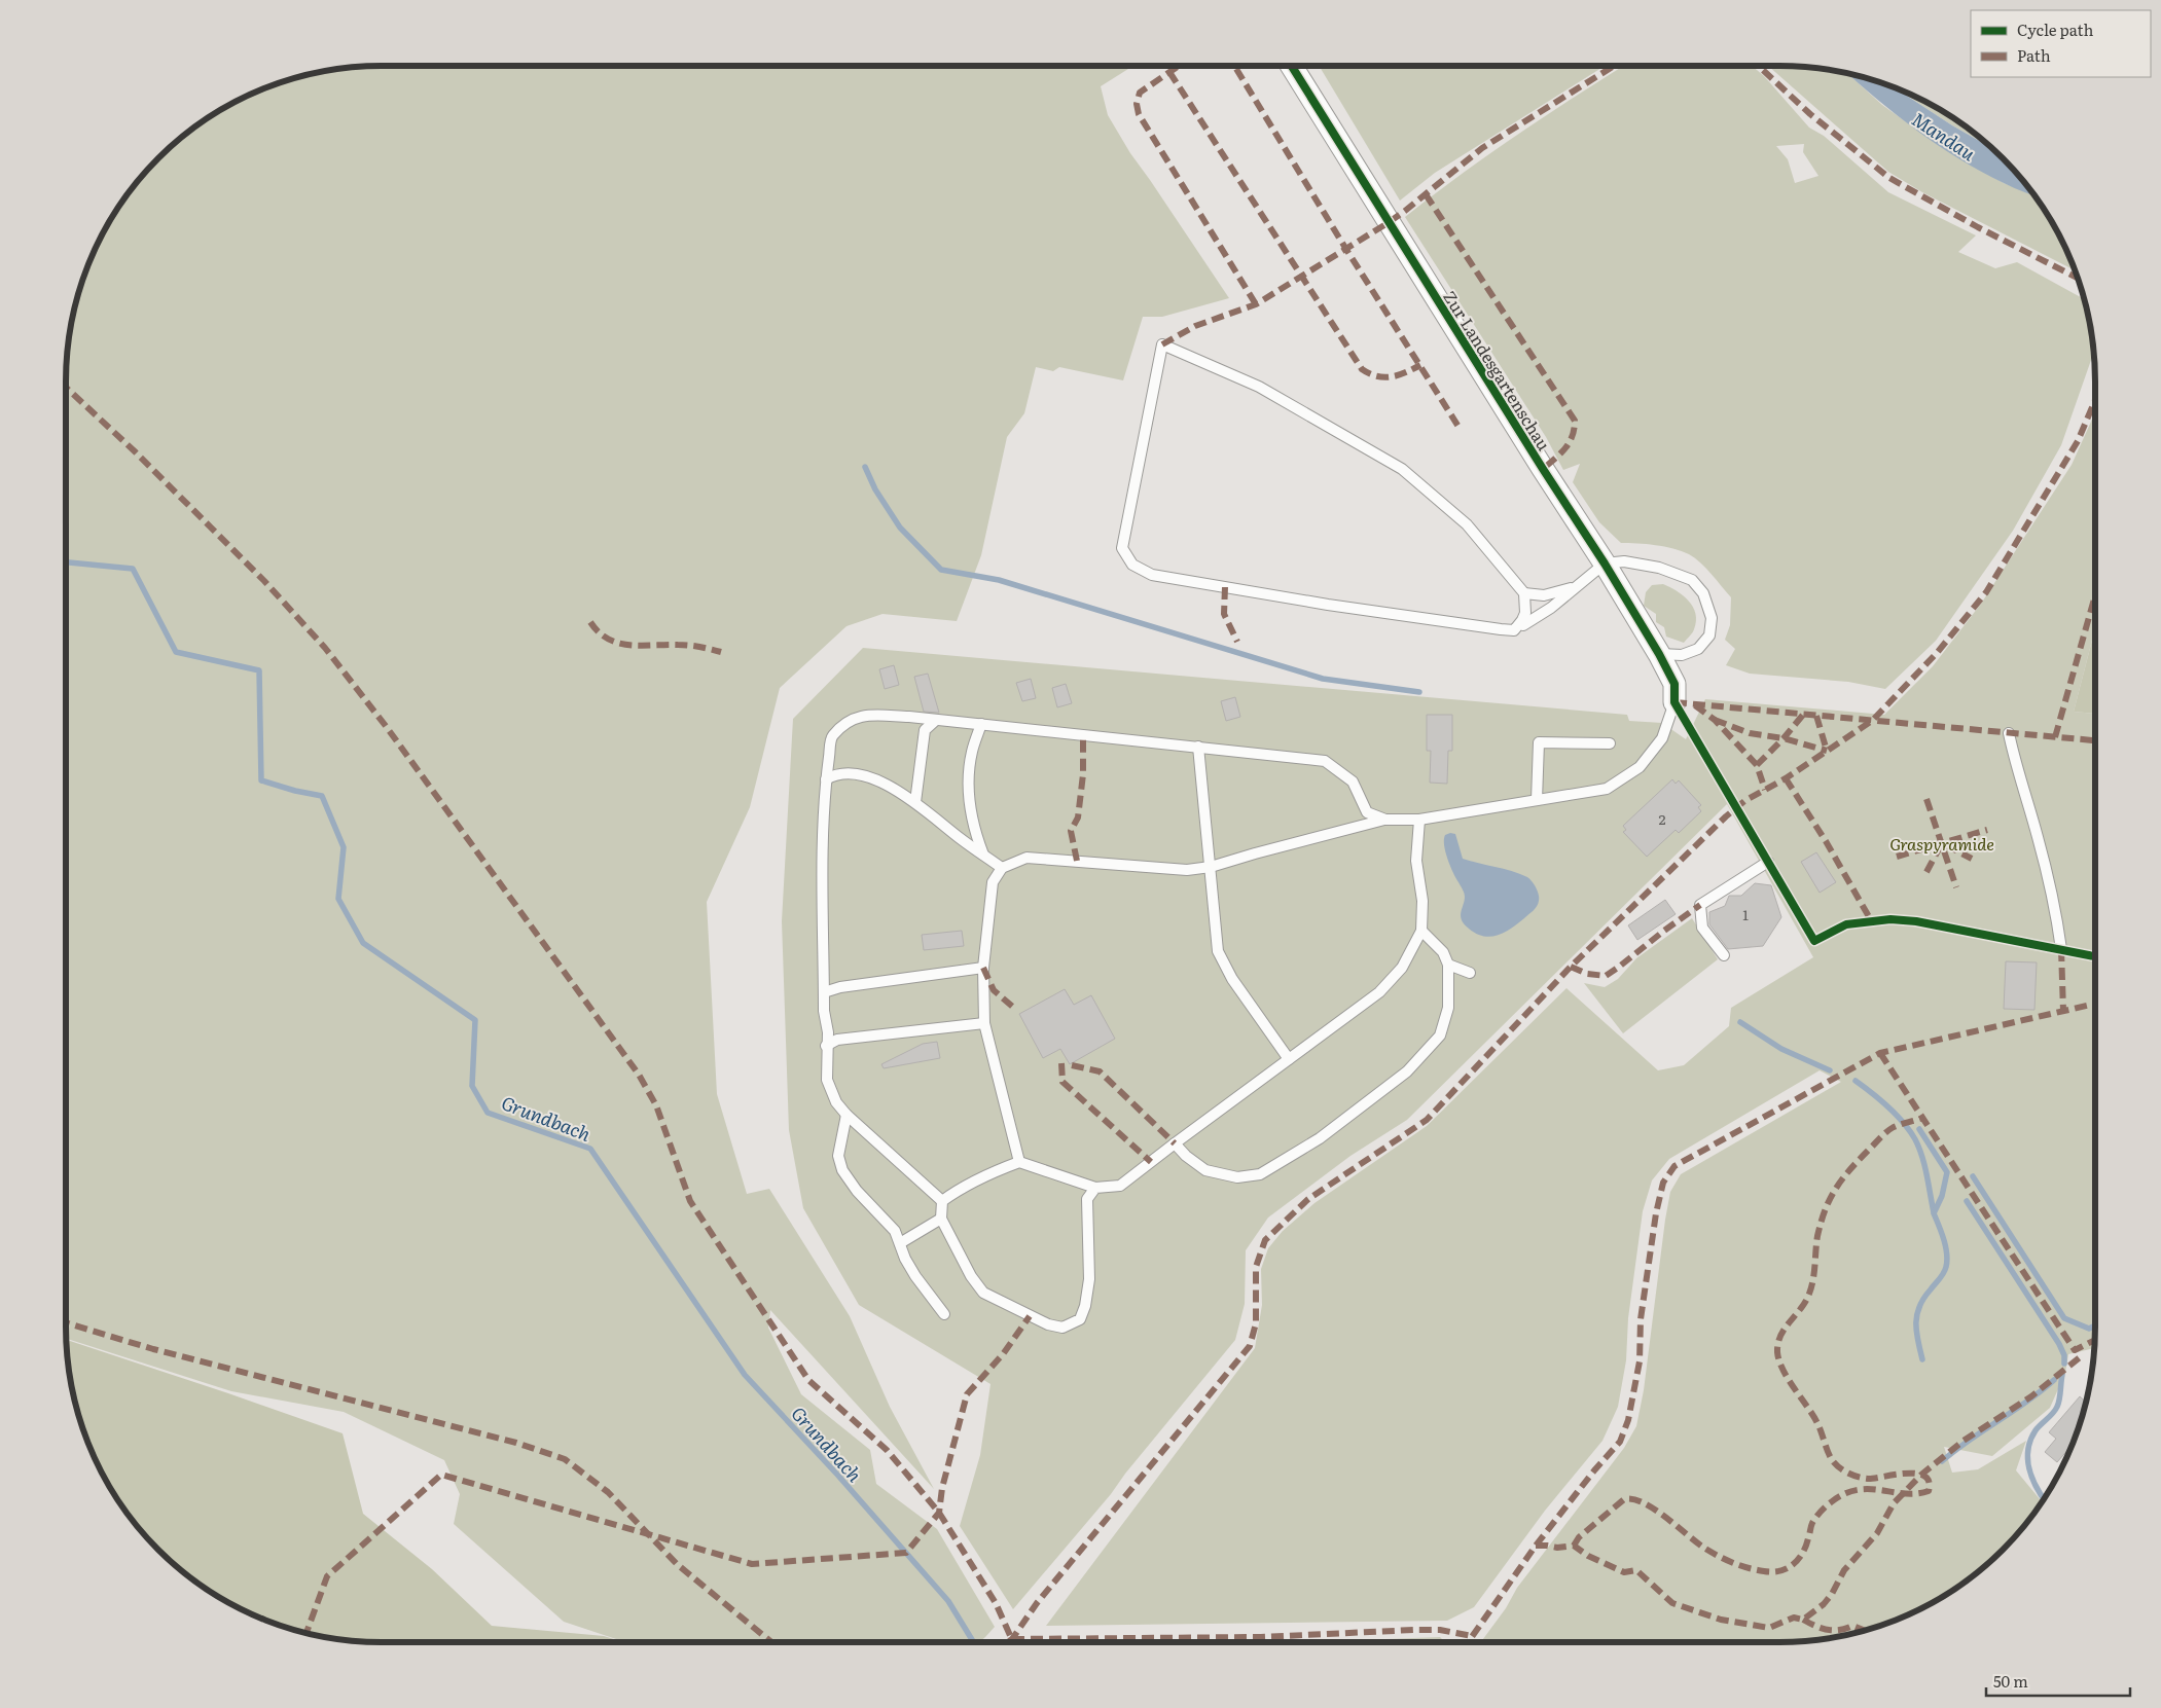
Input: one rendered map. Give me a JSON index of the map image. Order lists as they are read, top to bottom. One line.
{"streets":{"street":["Zur Landesgartenschau"]},"water":["Mandau","Grundbach"],"parks":["Graspyramide"],"house_numbers":["2","1"],"legend":["Cycle path","Path"],"scale_bar":"50 m"}
